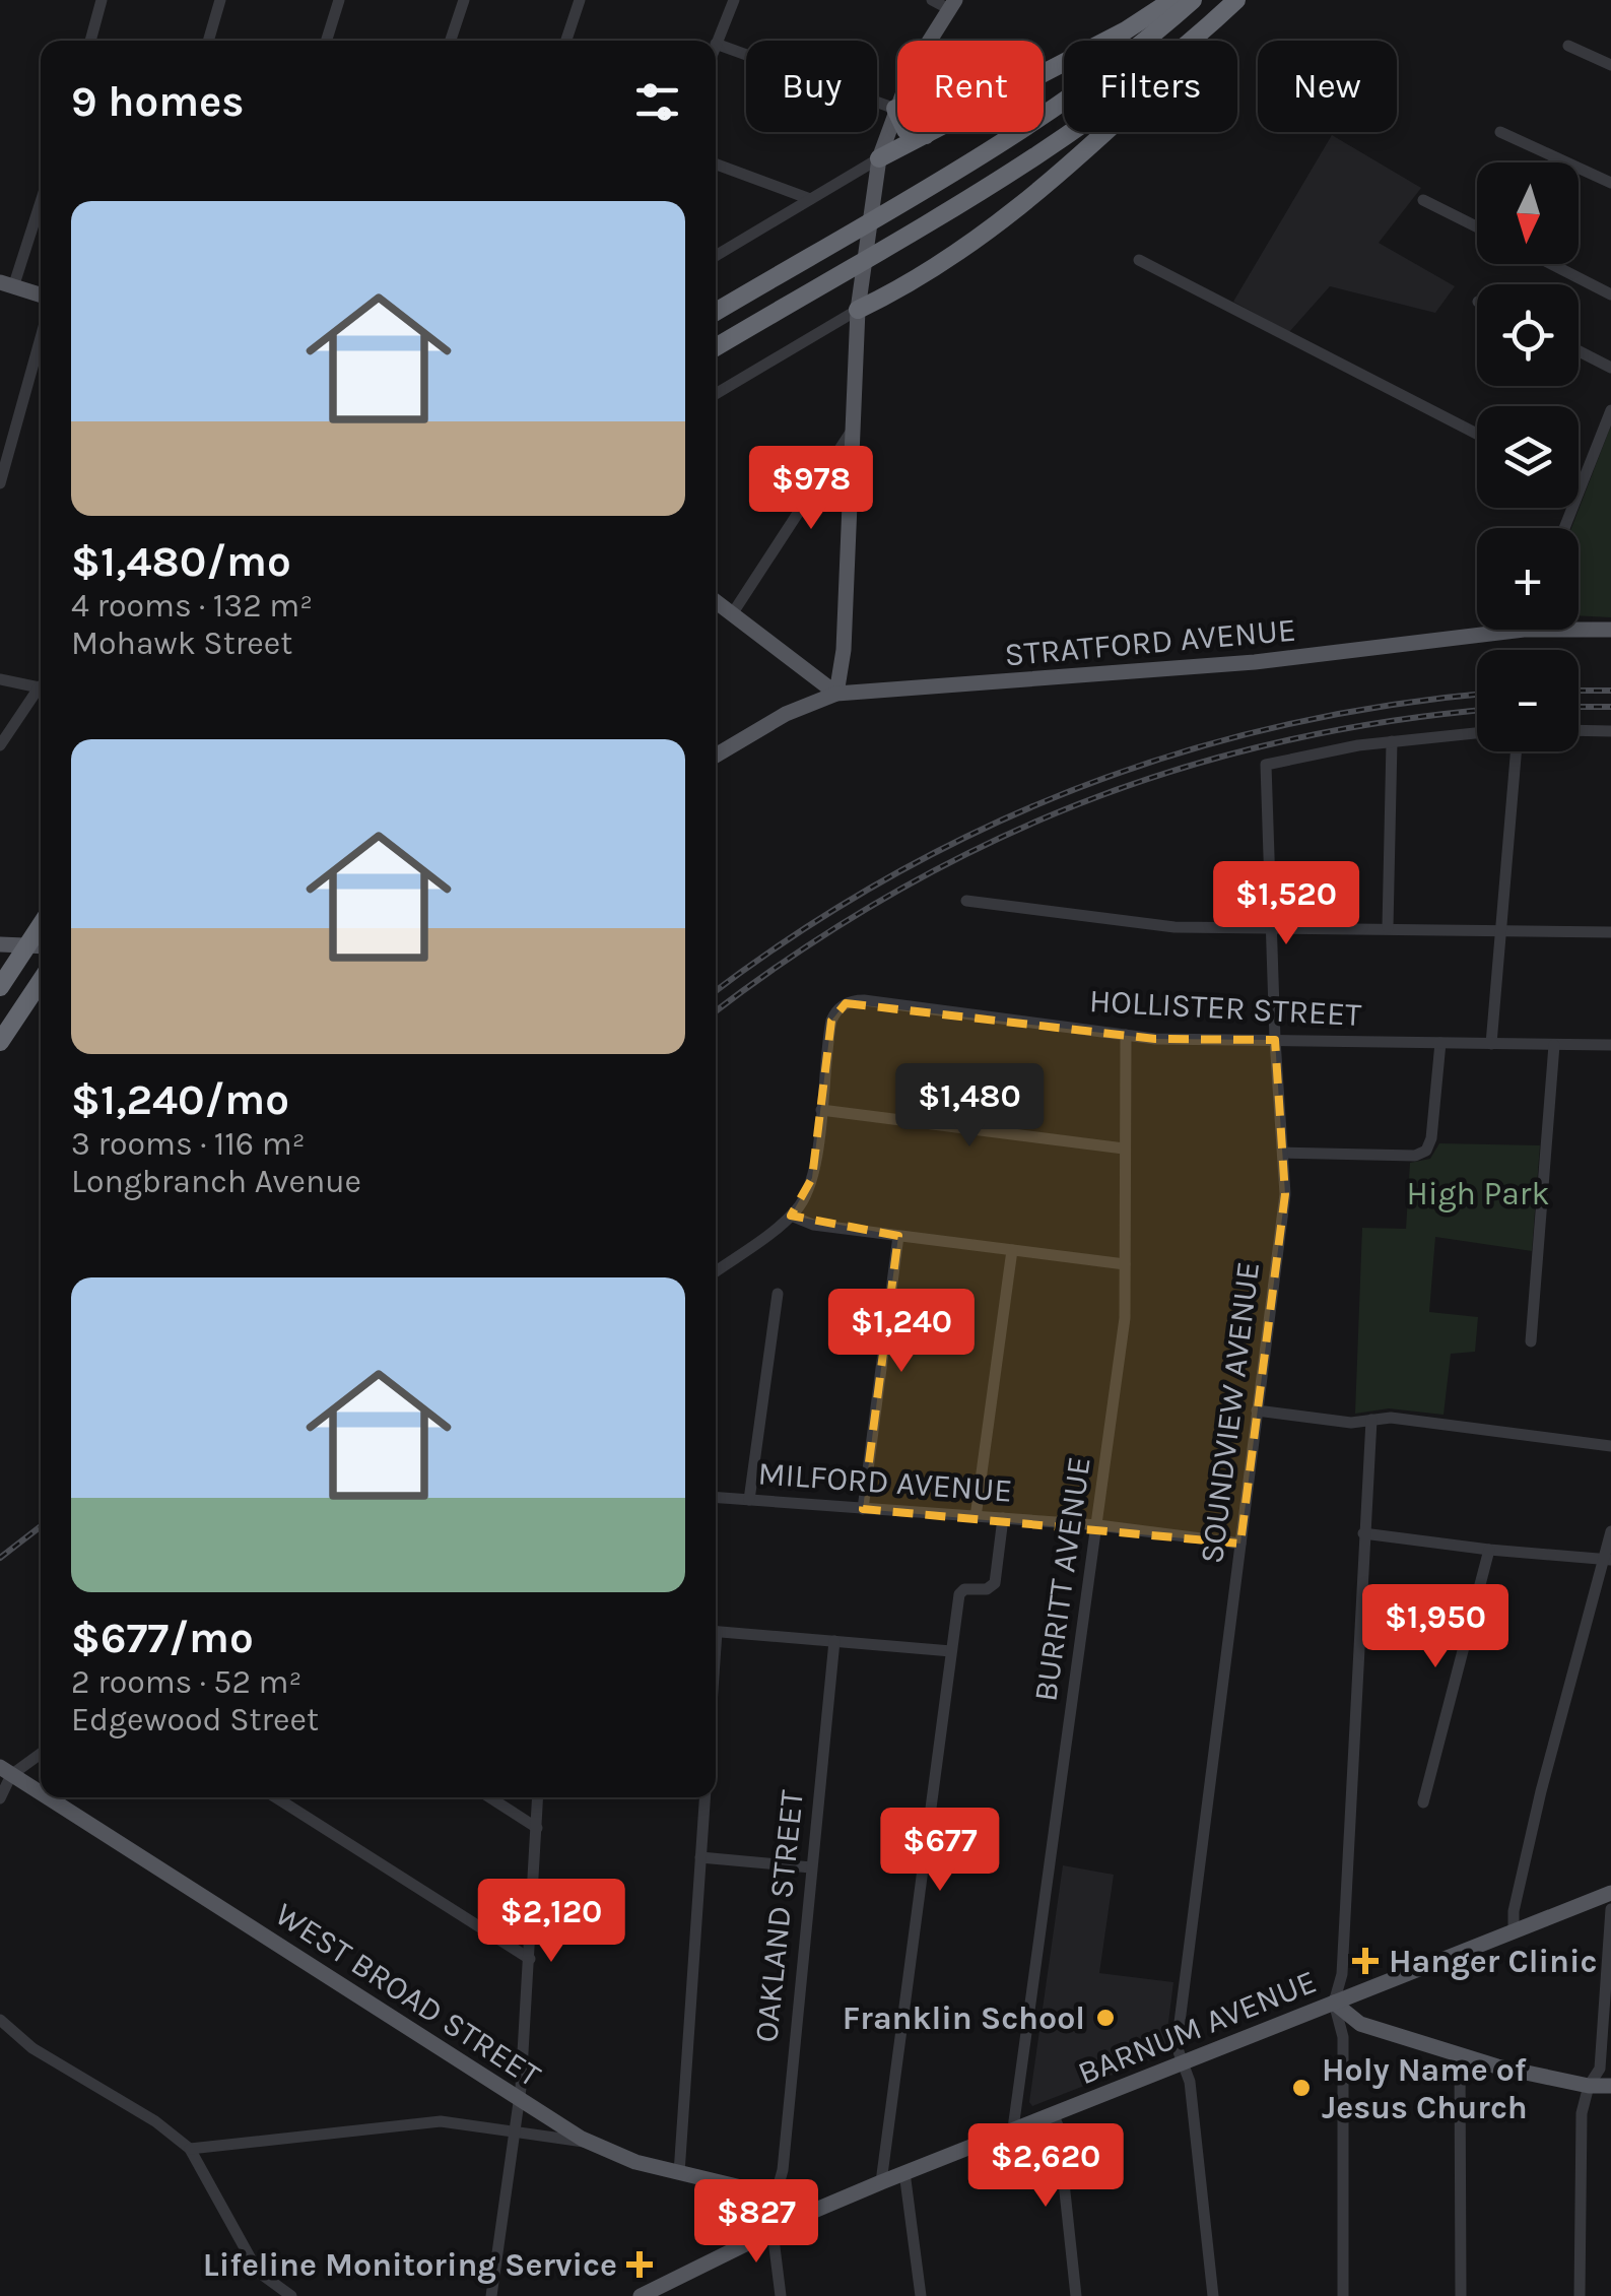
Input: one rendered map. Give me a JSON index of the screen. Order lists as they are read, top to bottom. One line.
{"streets":{"main road":["STRATFORD AVENUE","WEST BROAD STREET","BARNUM AVENUE"],"street":["HOLLISTER STREET","SOUNDVIEW AVENUE","MILFORD AVENUE","BURRITT AVENUE","OAKLAND STREET"]},"crossings":[["HOLLISTER STREET","SOUNDVIEW AVENUE"],["HOLLISTER STREET","BURRITT AVENUE"],["SOUNDVIEW AVENUE","MILFORD AVENUE"],["SOUNDVIEW AVENUE","BARNUM AVENUE"],["MILFORD AVENUE","BURRITT AVENUE"],["BURRITT AVENUE","BARNUM AVENUE"],["OAKLAND STREET","WEST BROAD STREET"],["WEST BROAD STREET","BARNUM AVENUE"]],"parks":["High Park"],"places":{"health":["Hanger Clinic","Lifeline Monitoring Service"],"other":["Franklin School","Holy Name of Jesus Church"]},"north":"bottom","page":{"chip":["Buy","Rent","Filters","New"],"heading":"9 homes","map_buttons":["+","−"],"list":[{"name":"$1,480/mo","note":"4 rooms · 132 m² · Mohawk Street"},{"name":"$1,240/mo","note":"3 rooms · 116 m² · Longbranch Avenue"},{"name":"$677/mo","note":"2 rooms · 52 m² · Edgewood Street"}],"price":["$978","$1,520","$1,480","$1,240","$1,950","$677","$2,120","$2,620","$827"]}}
